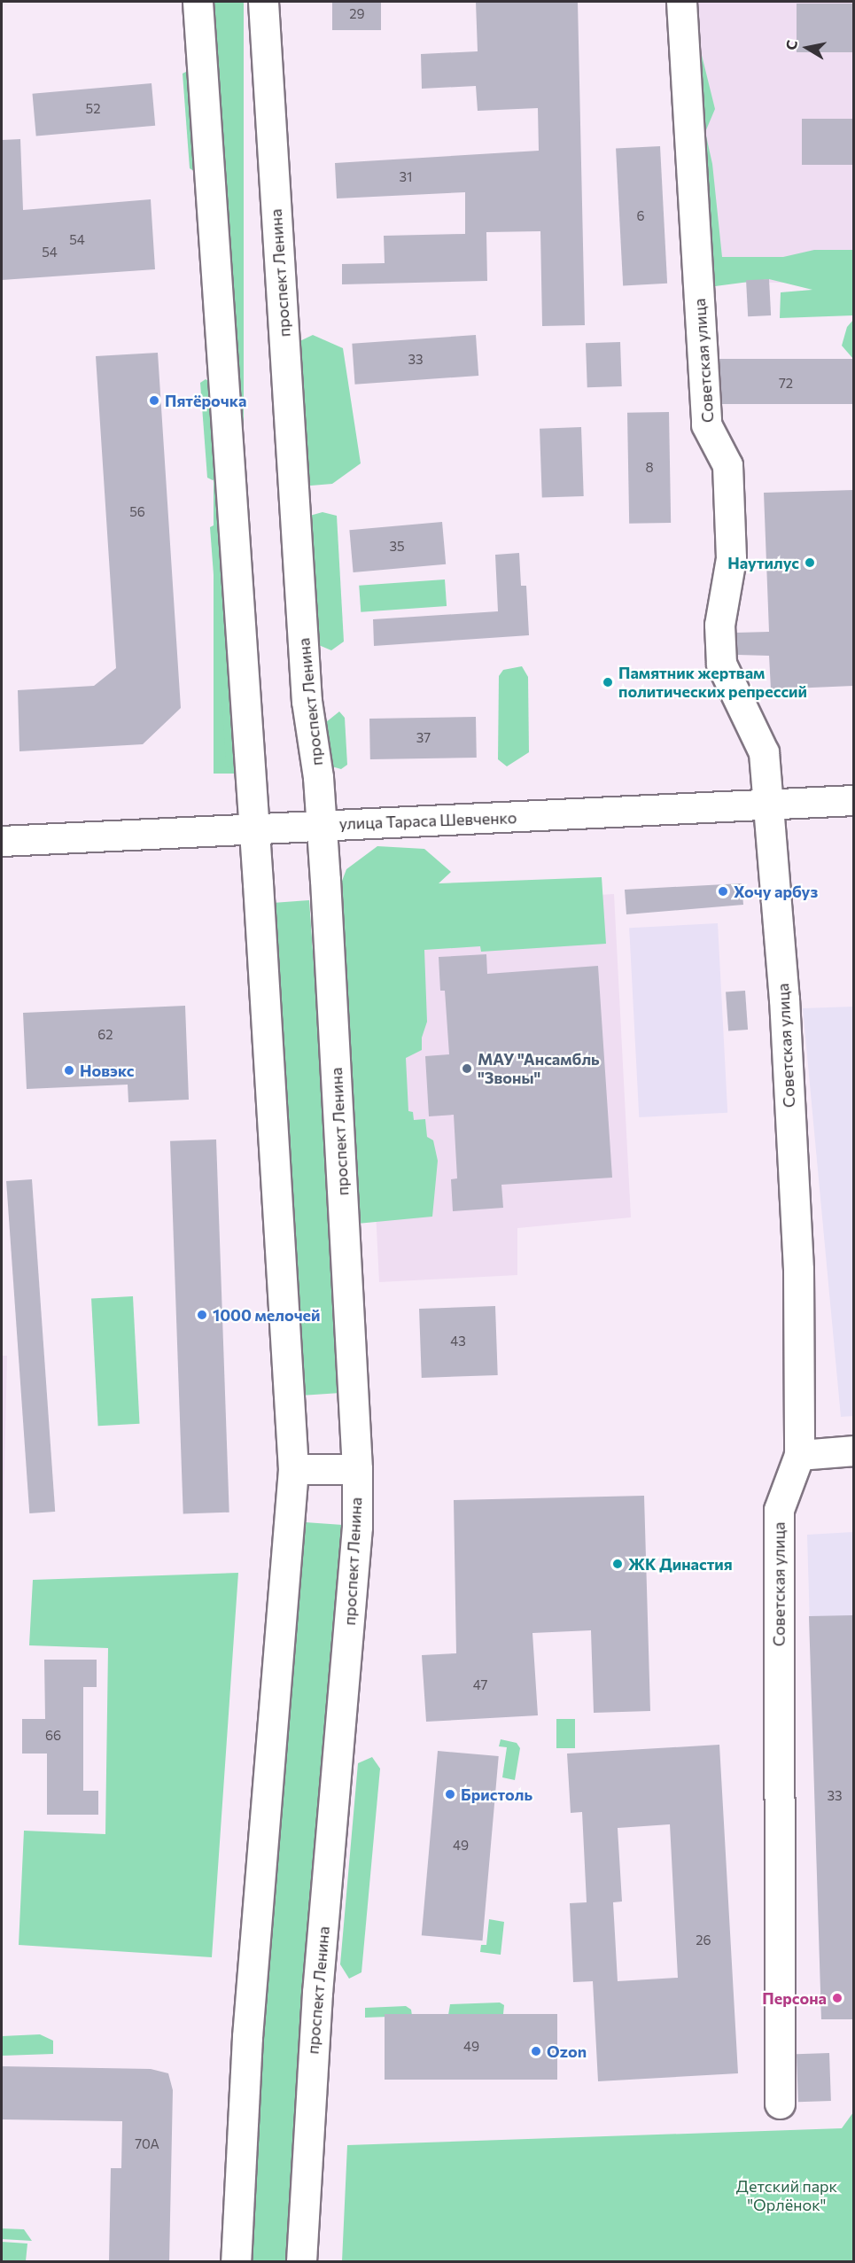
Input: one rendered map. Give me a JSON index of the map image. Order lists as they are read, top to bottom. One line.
{"streets":{"street":["проспект Ленина","Советская улица","улица Тараса Шевченко"]},"crossings":[["проспект Ленина","улица Тараса Шевченко"],["Советская улица","улица Тараса Шевченко"]],"parks":["Детский парк \"Орлёнок\""],"places":["Пятёрочка","Наутилус","Памятник жертвам политических репрессий","Хочу арбуз","МАУ \"Ансамбль \"Звоны\"","Новэкс","1000 мелочей","ЖК Династия","Бристоль","Персона","Ozon"],"house_numbers":["29","52","31","6","54","54","33","72","8","56","35","37","62","43","47","66","33","49","26","49","70А"],"north":"left"}
